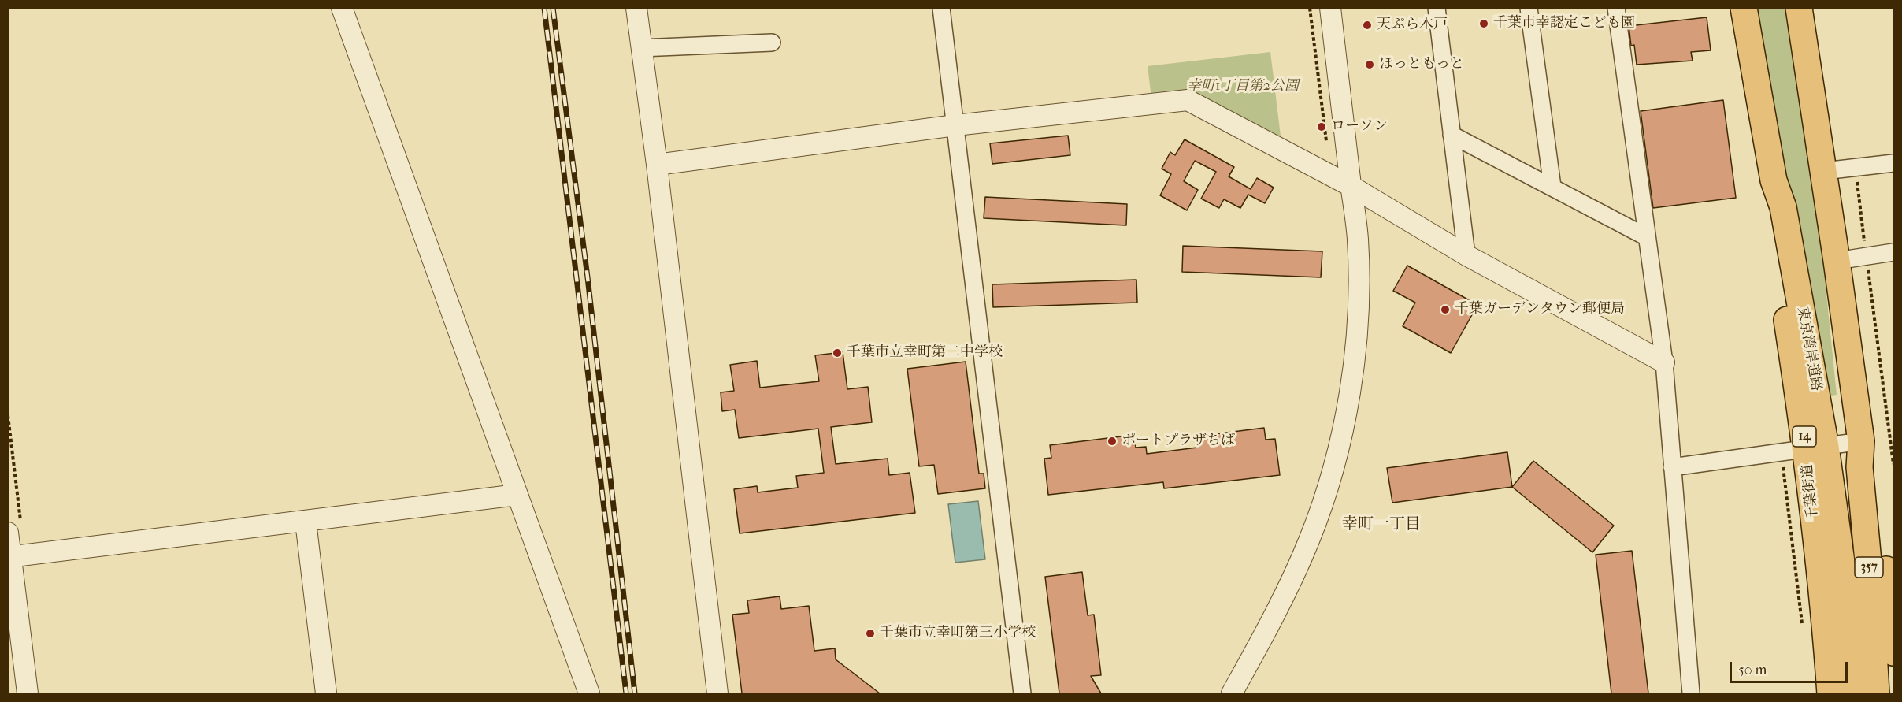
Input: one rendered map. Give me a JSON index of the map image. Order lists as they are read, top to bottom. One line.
{"streets":{"highway":["14","千葉街道","357"]},"crossings":[["千葉街道","357"]],"districts":["幸町一丁目"],"parks":["幸町1丁目第2公園"],"places":["千葉市幸認定こども園","天ぷら木戸","ほっともっと","ローソン","千葉ガーデンタウン郵便局","千葉市立幸町第二中学校","ポートプラザちば","千葉市立幸町第三小学校"],"scale_bar":"50 m"}
